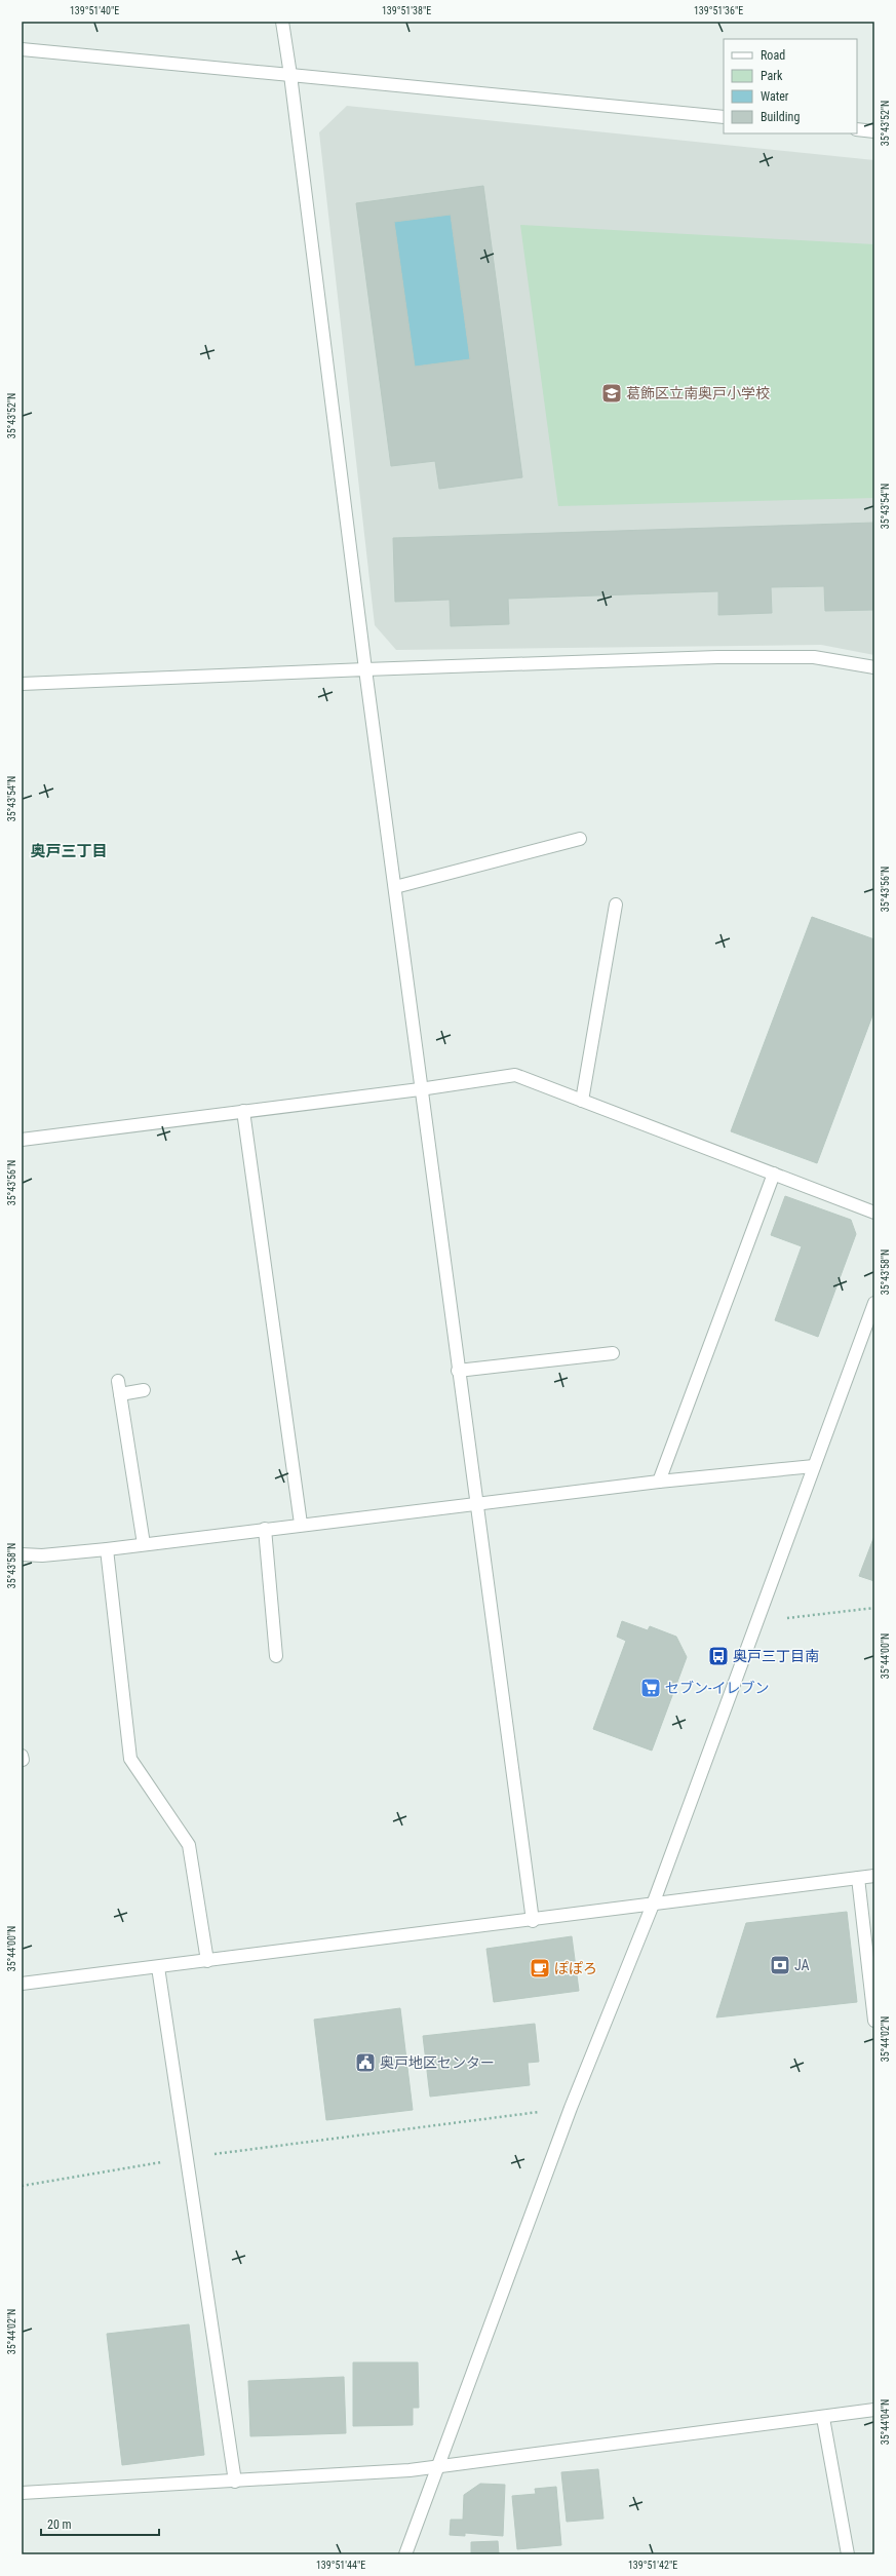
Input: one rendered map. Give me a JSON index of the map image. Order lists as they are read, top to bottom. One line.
{"districts":["奥戸三丁目"],"places":{"school or university":["葛飾区立南奥戸小学校"],"bus stop":["奥戸三丁目南"],"supermarket":["セブン-イレブン"],"bank":["JA"],"cafe":["ぽぽろ"],"public building":["奥戸地区センター"]},"legend":["Road","Park","Water","Building"],"scale_bar":"20 m","coordinates":["139°51'40\"E","139°51'38\"E","139°51'36\"E","35°43'52\"N","35°43'54\"N","35°43'56\"N","35°43'58\"N","35°44'00\"N","35°44'02\"N","35°44'04\"N","139°51'44\"E","139°51'42\"E"]}
